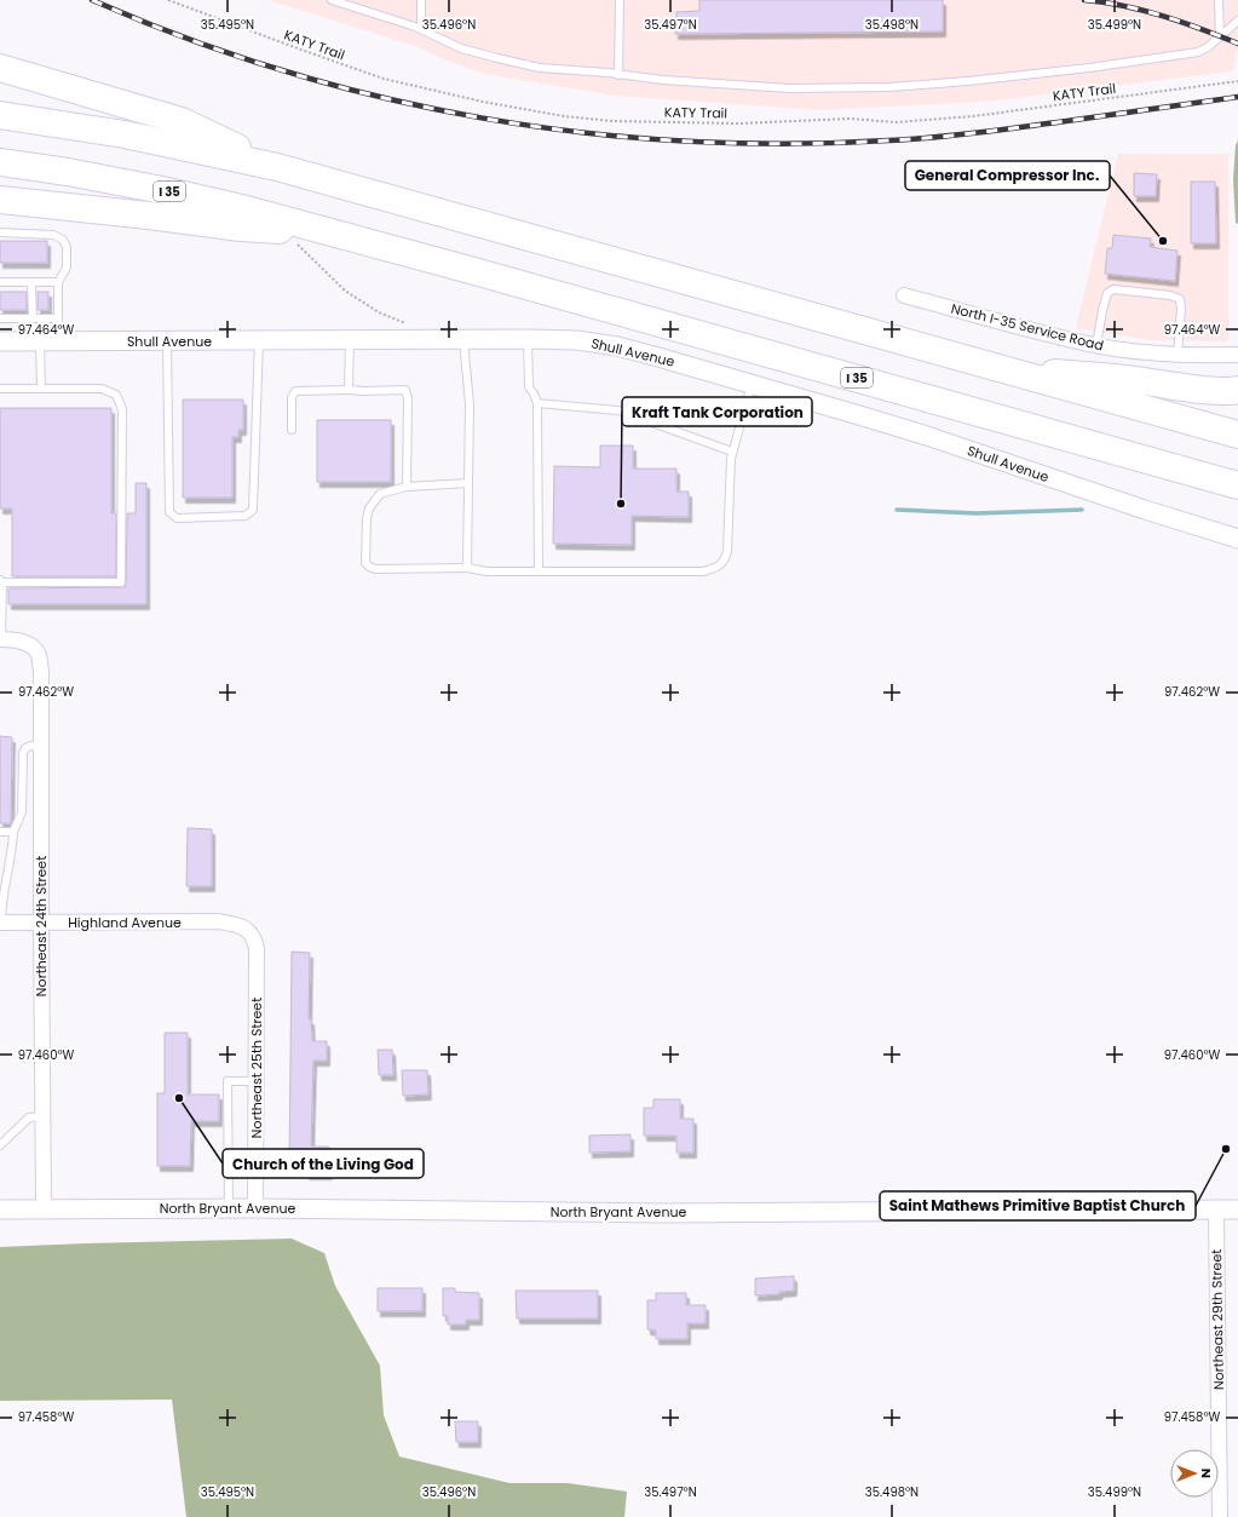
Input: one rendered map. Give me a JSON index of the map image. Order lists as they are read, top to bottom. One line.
{"streets":{"highway":["I 35"],"street":["North I-35 Service Road","Shull Avenue","Highland Avenue","Northeast 24th Street","Northeast 25th Street","North Bryant Avenue","Northeast 29th Street"],"path":["KATY Trail"]},"crossings":[["Highland Avenue","Northeast 24th Street"],["Highland Avenue","Northeast 25th Street"],["Northeast 24th Street","North Bryant Avenue"],["Northeast 25th Street","North Bryant Avenue"],["North Bryant Avenue","Northeast 29th Street"]],"places":["General Compressor Inc.","Kraft Tank Corporation","Church of the Living God","Saint Mathews Primitive Baptist Church"],"north":"right","coordinates":["35.495°N","35.496°N","35.497°N","35.498°N","35.499°N","97.464°W","97.462°W","97.460°W","97.458°W"]}
